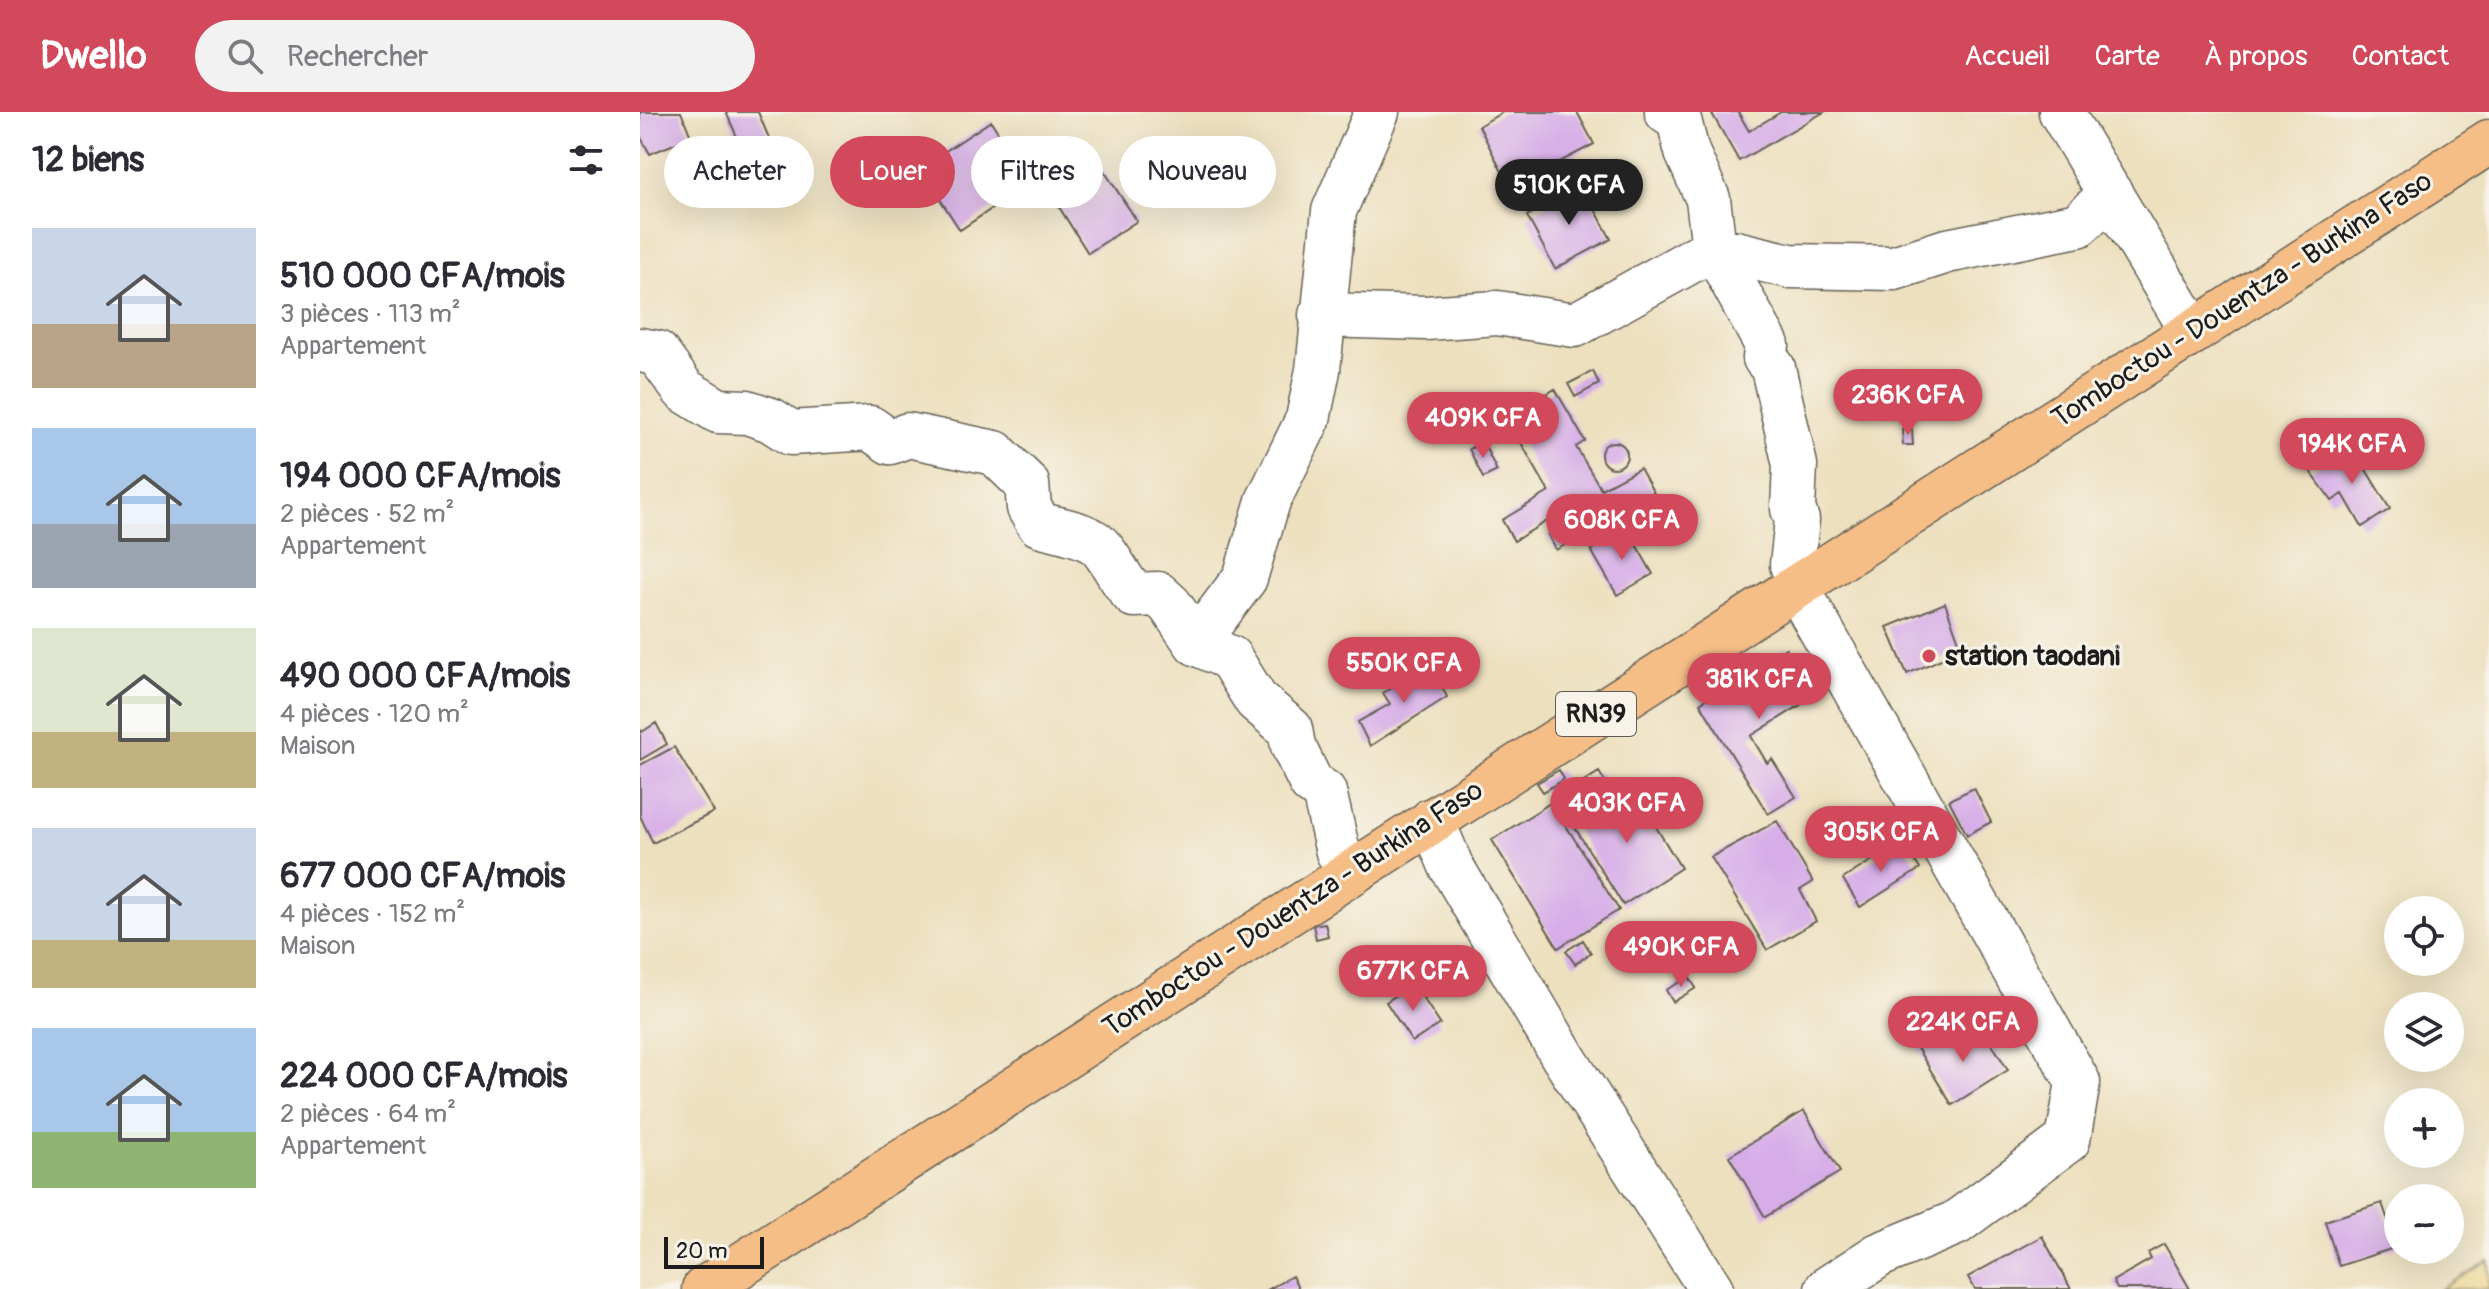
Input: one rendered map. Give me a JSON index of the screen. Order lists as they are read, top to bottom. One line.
{"streets":{"main road":["Tomboctou - Douentza - Burkina Faso","RN39"]},"places":["station taodani"],"scale_bar":"20 m","page":{"header":"Dwello","search":"Rechercher","nav":["Accueil","Carte","À propos","Contact"],"heading":"12 biens","chip":["Acheter","Louer","Filtres","Nouveau"],"price":["510K CFA","236K CFA","409K CFA","194K CFA","608K CFA","550K CFA","381K CFA","403K CFA","305K CFA","490K CFA","677K CFA","224K CFA"],"list":[{"name":"510 000 CFA/mois","note":"3 pièces · 113 m² · Appartement"},{"name":"194 000 CFA/mois","note":"2 pièces · 52 m² · Appartement"},{"name":"490 000 CFA/mois","note":"4 pièces · 120 m² · Maison"},{"name":"677 000 CFA/mois","note":"4 pièces · 152 m² · Maison"},{"name":"224 000 CFA/mois","note":"2 pièces · 64 m² · Appartement"}],"map_buttons":["+","−"],"scale":"20 m"}}
